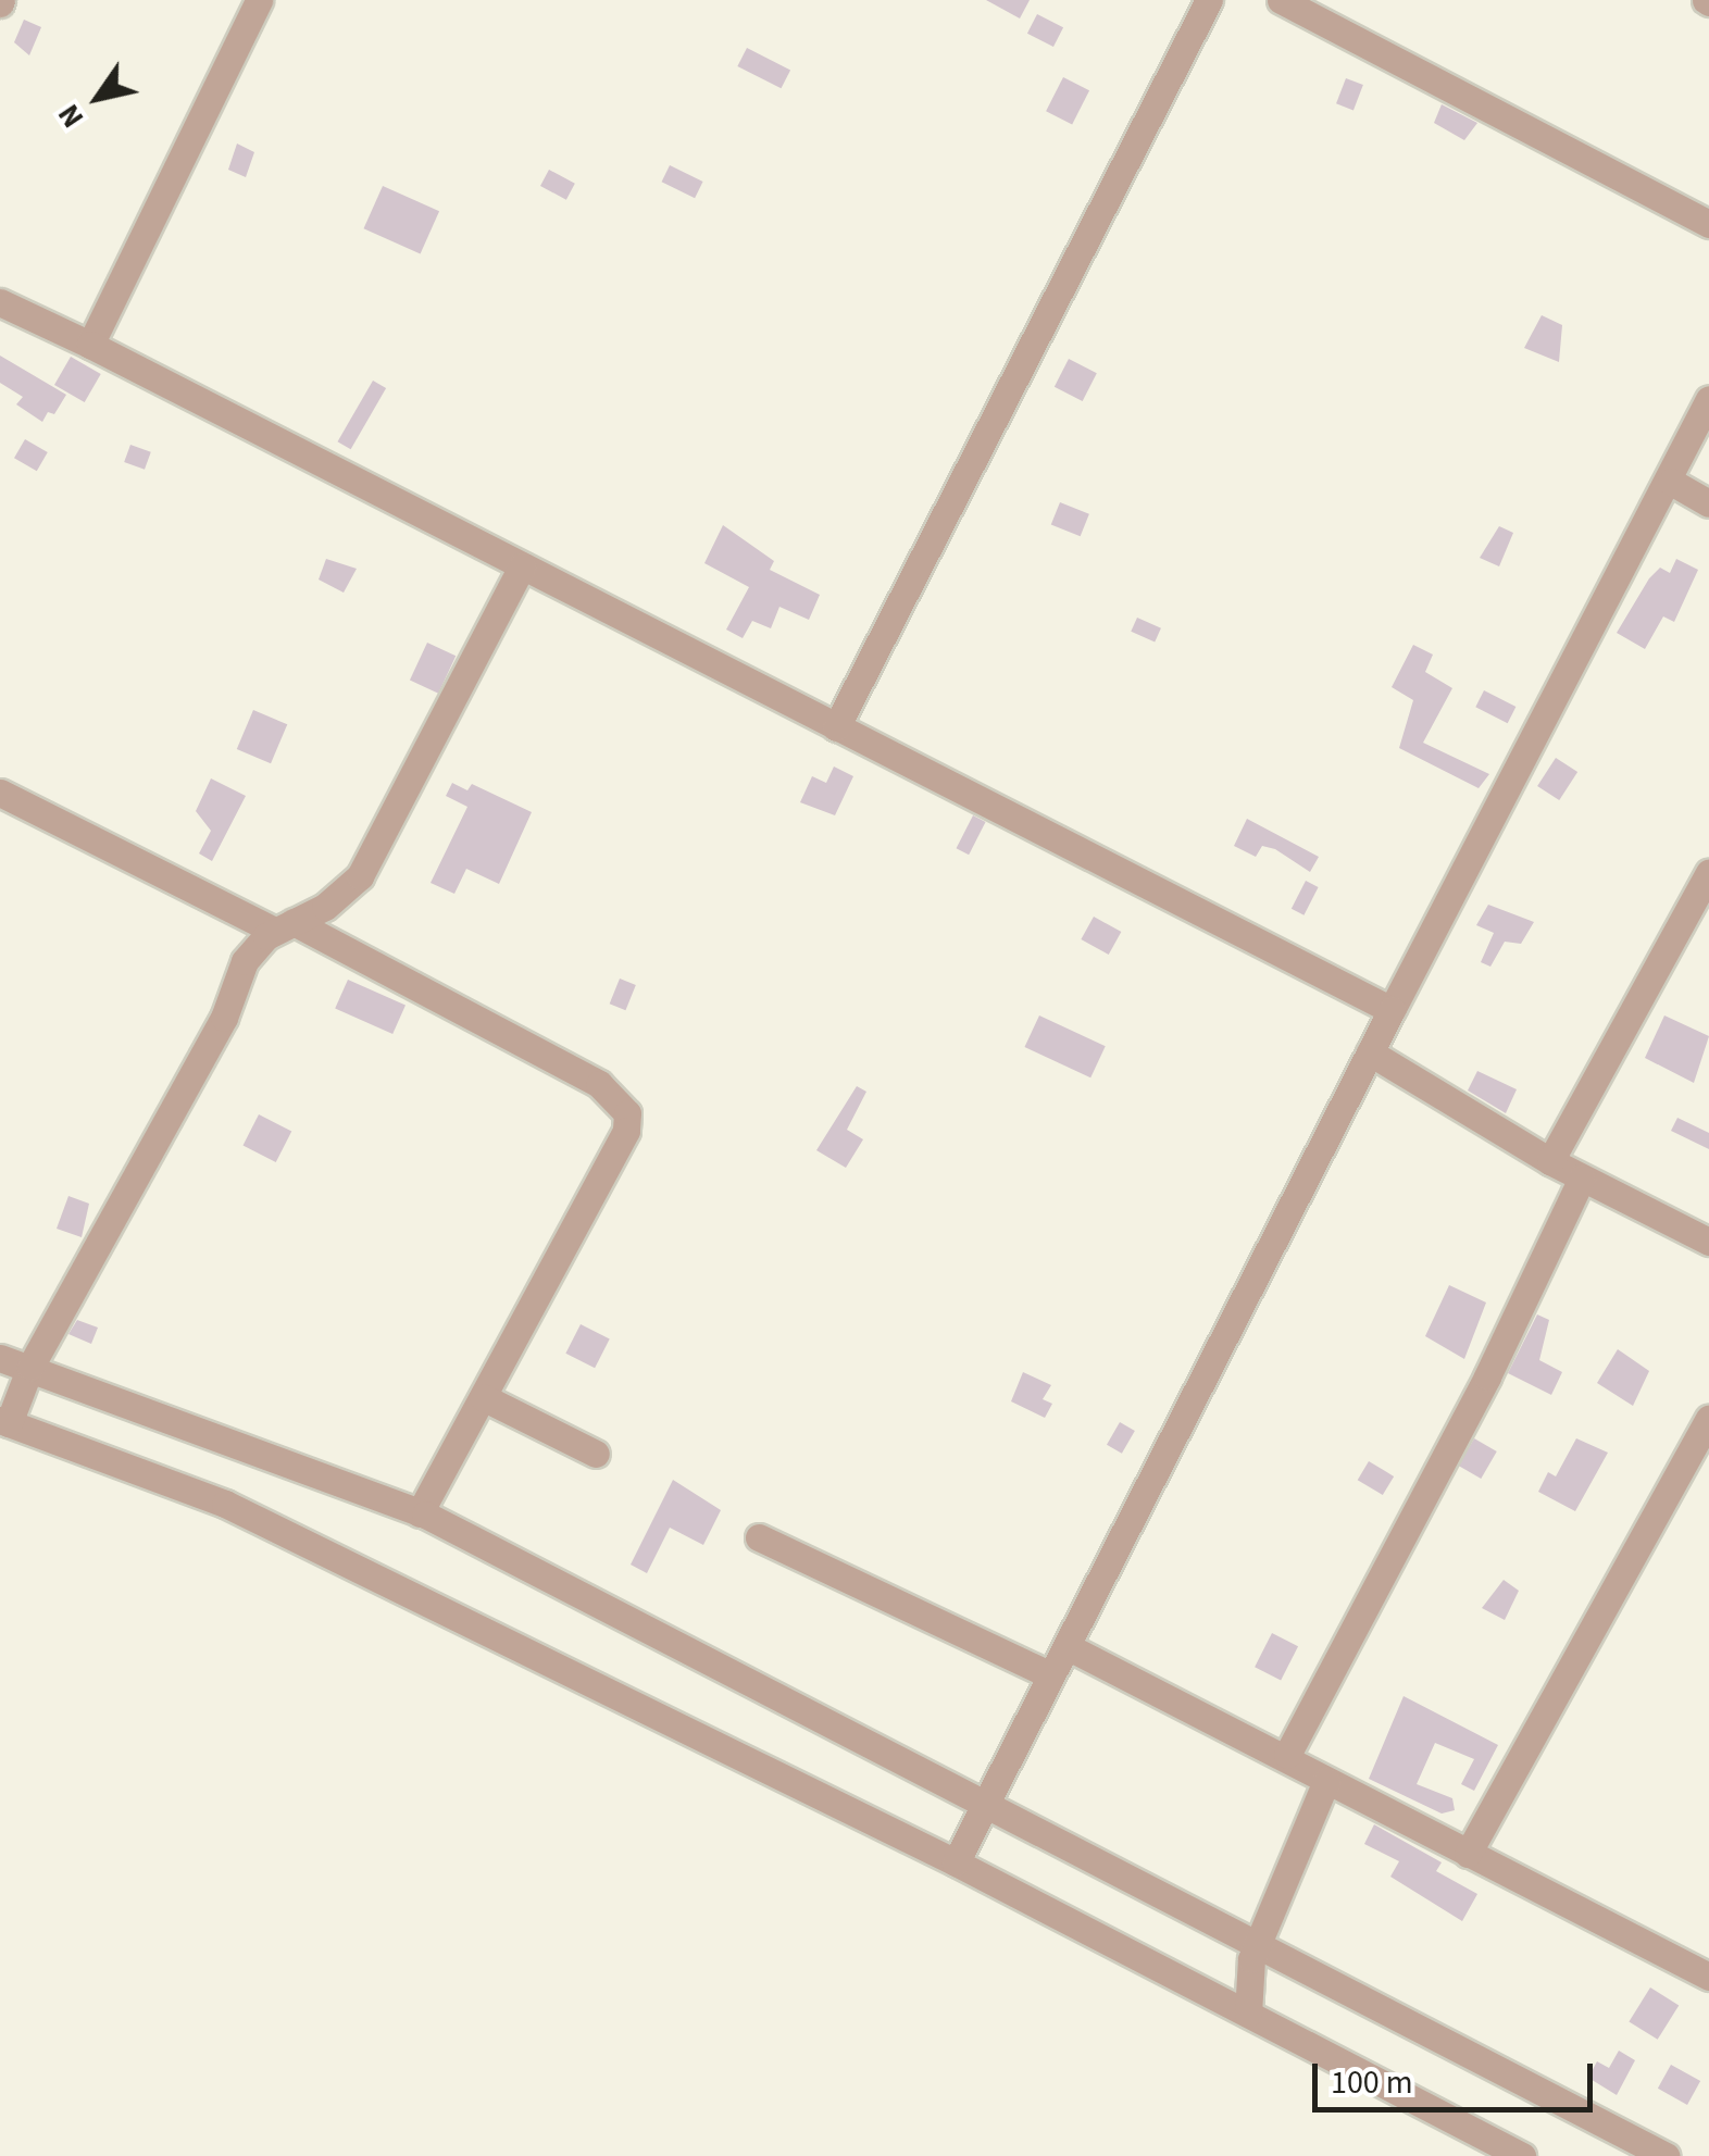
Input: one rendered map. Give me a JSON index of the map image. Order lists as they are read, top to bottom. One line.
{"scale_bar":"100 m","north":"bottom left"}
